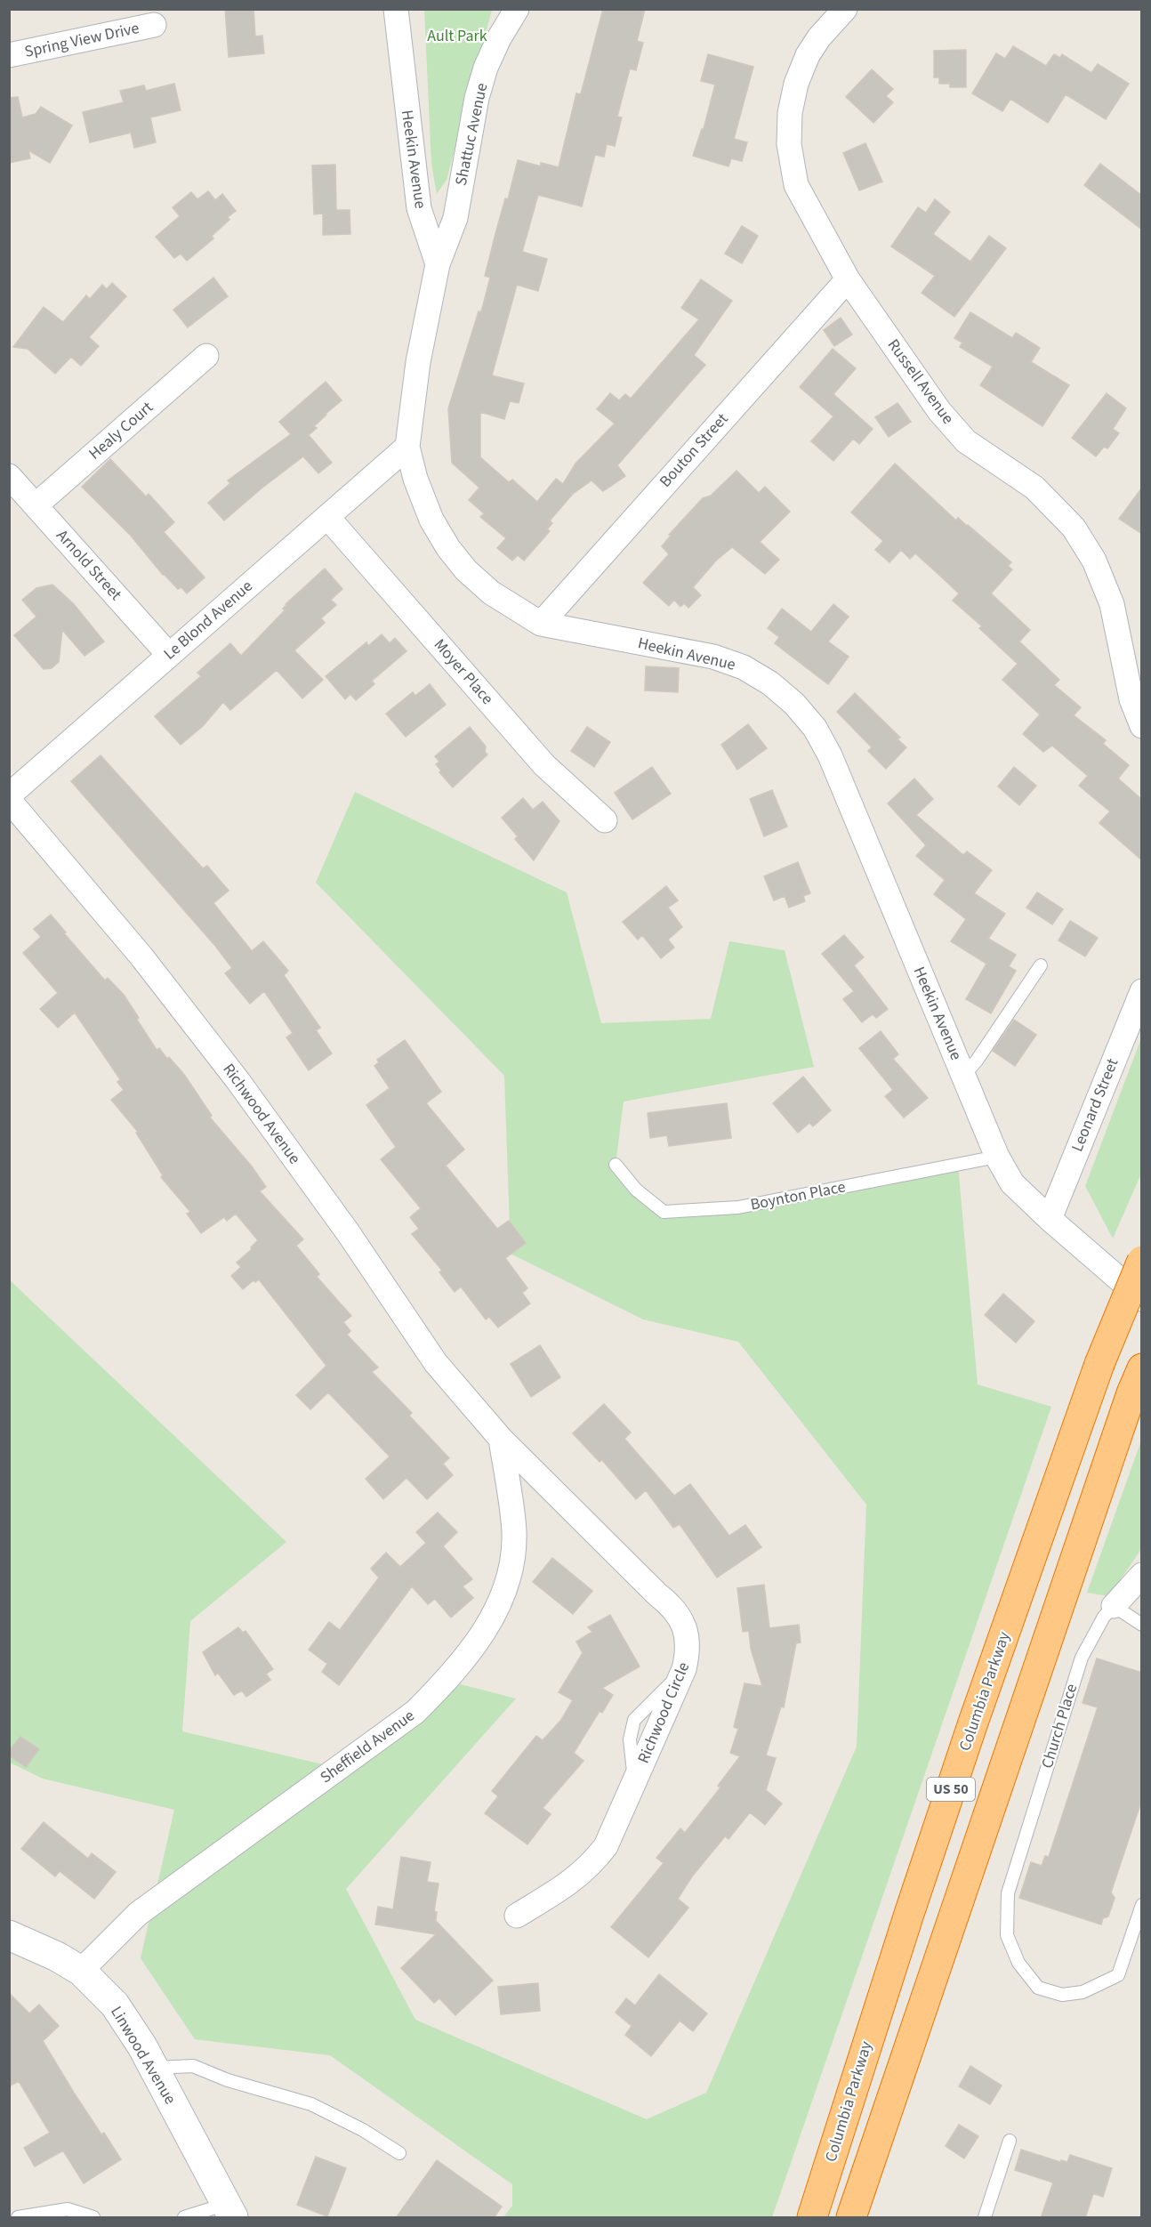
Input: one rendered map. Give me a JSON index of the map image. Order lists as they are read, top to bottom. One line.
{"streets":{"highway":["Columbia Parkway","US 50"],"main road":["Linwood Avenue"],"street":["Spring View Drive","Shattuc Avenue","Heekin Avenue","Russell Avenue","Healy Court","Bouton Street","Arnold Street","Le Blond Avenue","Moyer Place","Leonard Street","Richwood Avenue","Richwood Circle","Church Place","Sheffield Avenue"],"lane":["Boynton Place"]},"crossings":[["Shattuc Avenue","Heekin Avenue"],["Heekin Avenue","Bouton Street"],["Heekin Avenue","Le Blond Avenue"],["Heekin Avenue","Leonard Street"],["Heekin Avenue","Boynton Place"],["Russell Avenue","Bouton Street"],["Healy Court","Arnold Street"],["Arnold Street","Le Blond Avenue"],["Le Blond Avenue","Moyer Place"],["Richwood Avenue","Richwood Circle"],["Richwood Avenue","Sheffield Avenue"],["Richwood Circle","Sheffield Avenue"],["Sheffield Avenue","Linwood Avenue"]],"parks":["Ault Park"]}
